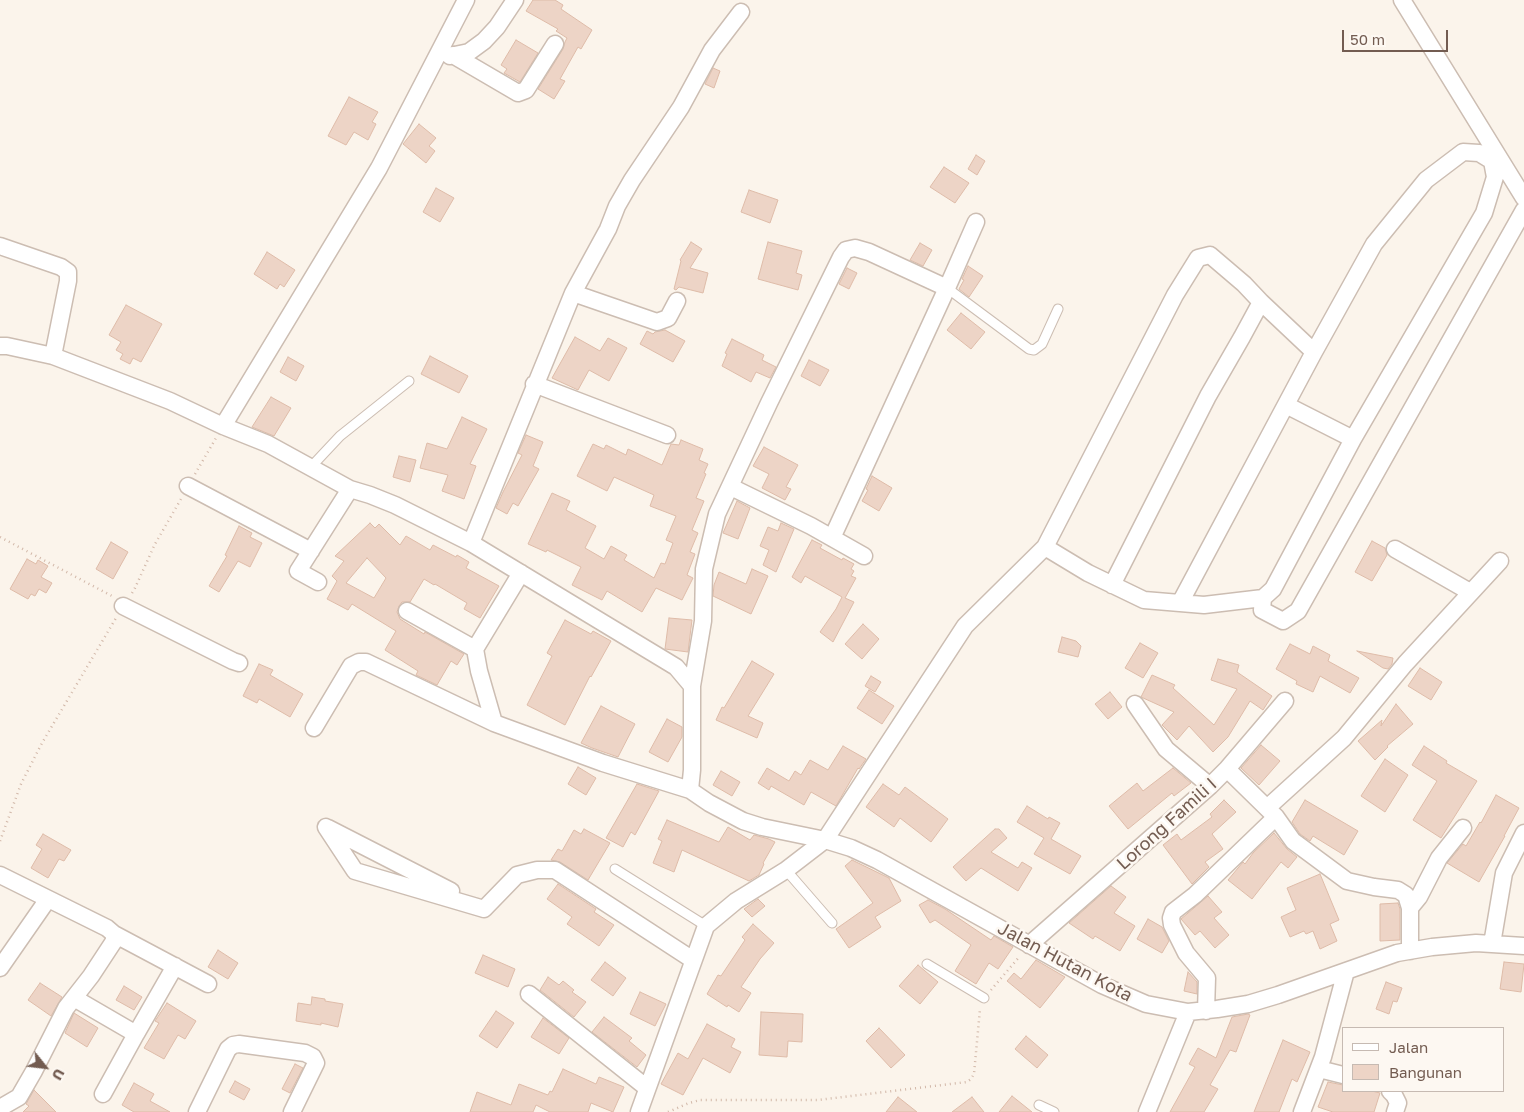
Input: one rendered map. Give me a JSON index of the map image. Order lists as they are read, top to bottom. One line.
{"streets":{"street":["Lorong Famili I","Jalan Hutan Kota"]},"crossings":[["Lorong Famili I","Jalan Hutan Kota"]],"legend":["Jalan","Bangunan"],"scale_bar":"50 m","north":"bottom right"}
